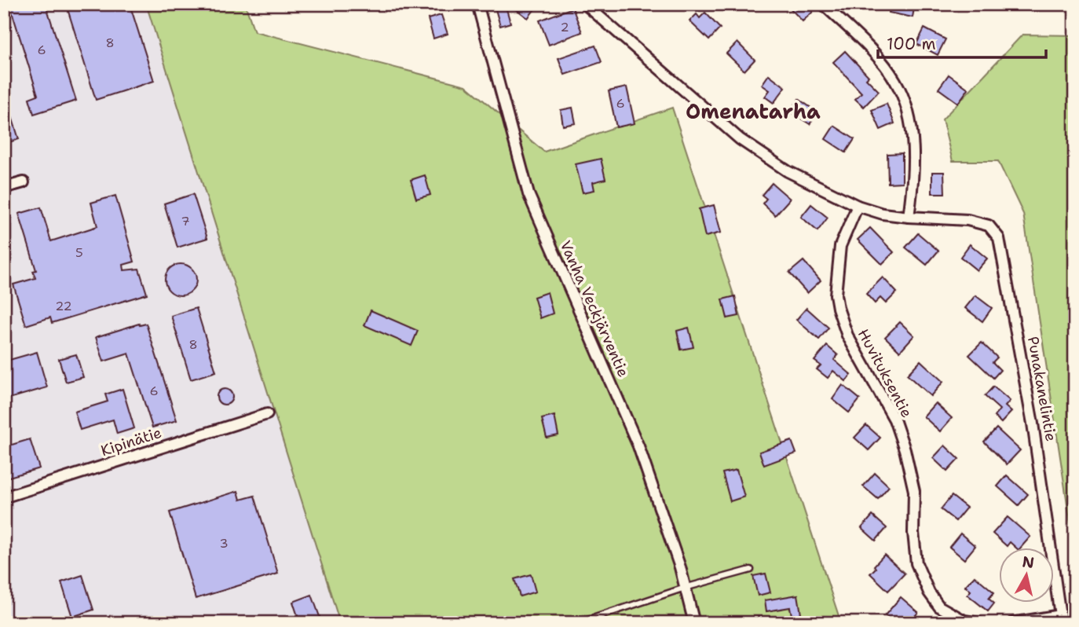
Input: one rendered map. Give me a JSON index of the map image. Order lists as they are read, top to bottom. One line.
{"streets":{"street":["Vanha Veckjärventie","Huvituksentie","Punakanelintie","Kipinätie"]},"crossings":[["Huvituksentie","Punakanelintie"]],"districts":["Omenatarha"],"house_numbers":["2","8","6","6","7","5","22","8","6","3"],"scale_bar":"100 m","north":"top"}
